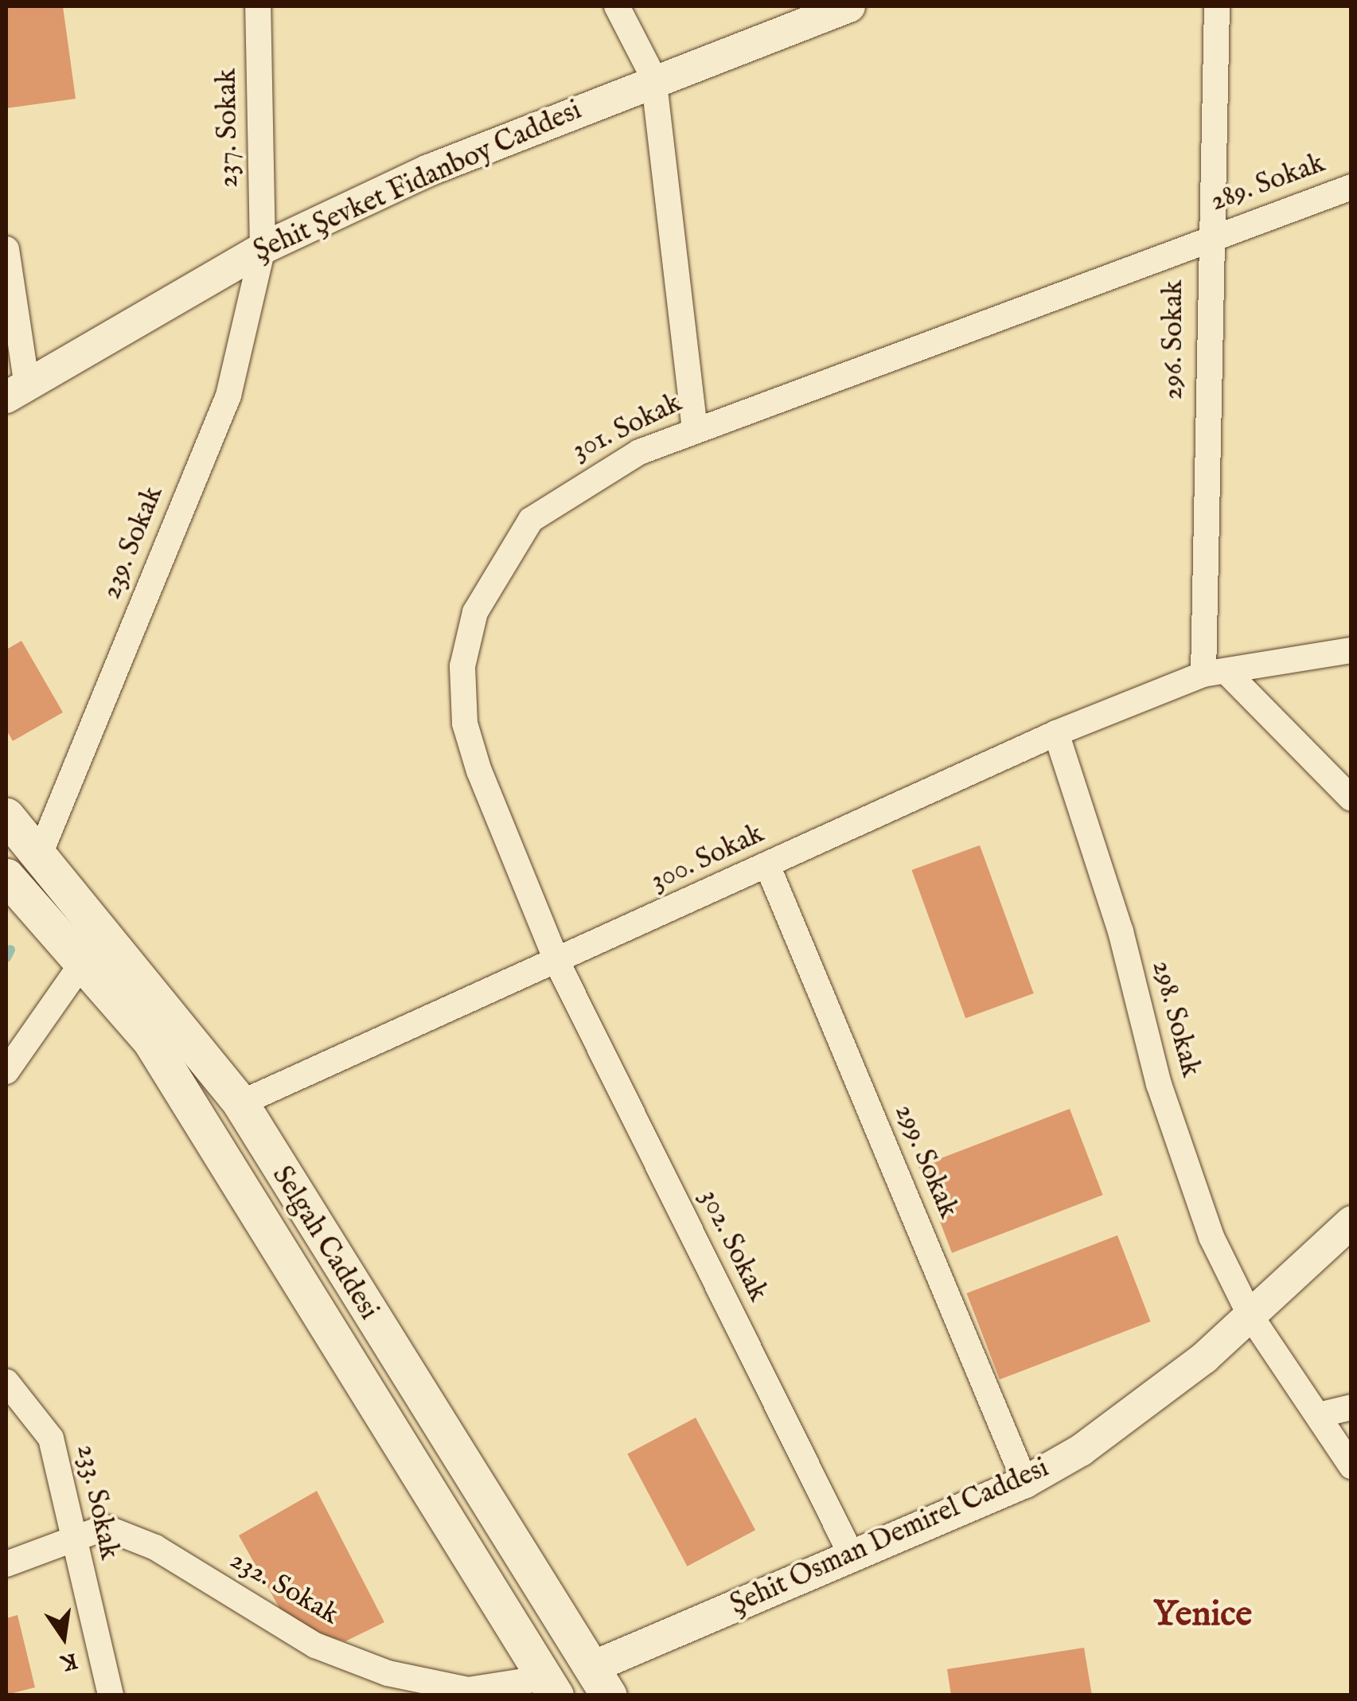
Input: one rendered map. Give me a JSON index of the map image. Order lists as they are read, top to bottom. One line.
{"streets":{"main road":["Selgah Caddesi"],"street":["237. Sokak","Şehit Şevket Fidanboy Caddesi","289. Sokak","296. Sokak","301. Sokak","239. Sokak","300. Sokak","298. Sokak","299. Sokak","302. Sokak","233. Sokak","Şehit Osman Demirel Caddesi","232. Sokak"]},"crossings":[["237. Sokak","Şehit Şevket Fidanboy Caddesi"],["237. Sokak","239. Sokak"],["Şehit Şevket Fidanboy Caddesi","239. Sokak"],["289. Sokak","296. Sokak"],["289. Sokak","301. Sokak"],["296. Sokak","301. Sokak"],["296. Sokak","300. Sokak"],["301. Sokak","300. Sokak"],["301. Sokak","302. Sokak"],["239. Sokak","Selgah Caddesi"],["300. Sokak","298. Sokak"],["300. Sokak","299. Sokak"],["300. Sokak","Selgah Caddesi"],["300. Sokak","302. Sokak"],["298. Sokak","Şehit Osman Demirel Caddesi"],["299. Sokak","Şehit Osman Demirel Caddesi"],["Selgah Caddesi","Şehit Osman Demirel Caddesi"],["Selgah Caddesi","232. Sokak"],["302. Sokak","Şehit Osman Demirel Caddesi"],["233. Sokak","232. Sokak"]],"districts":["Yenice"],"north":"bottom"}
